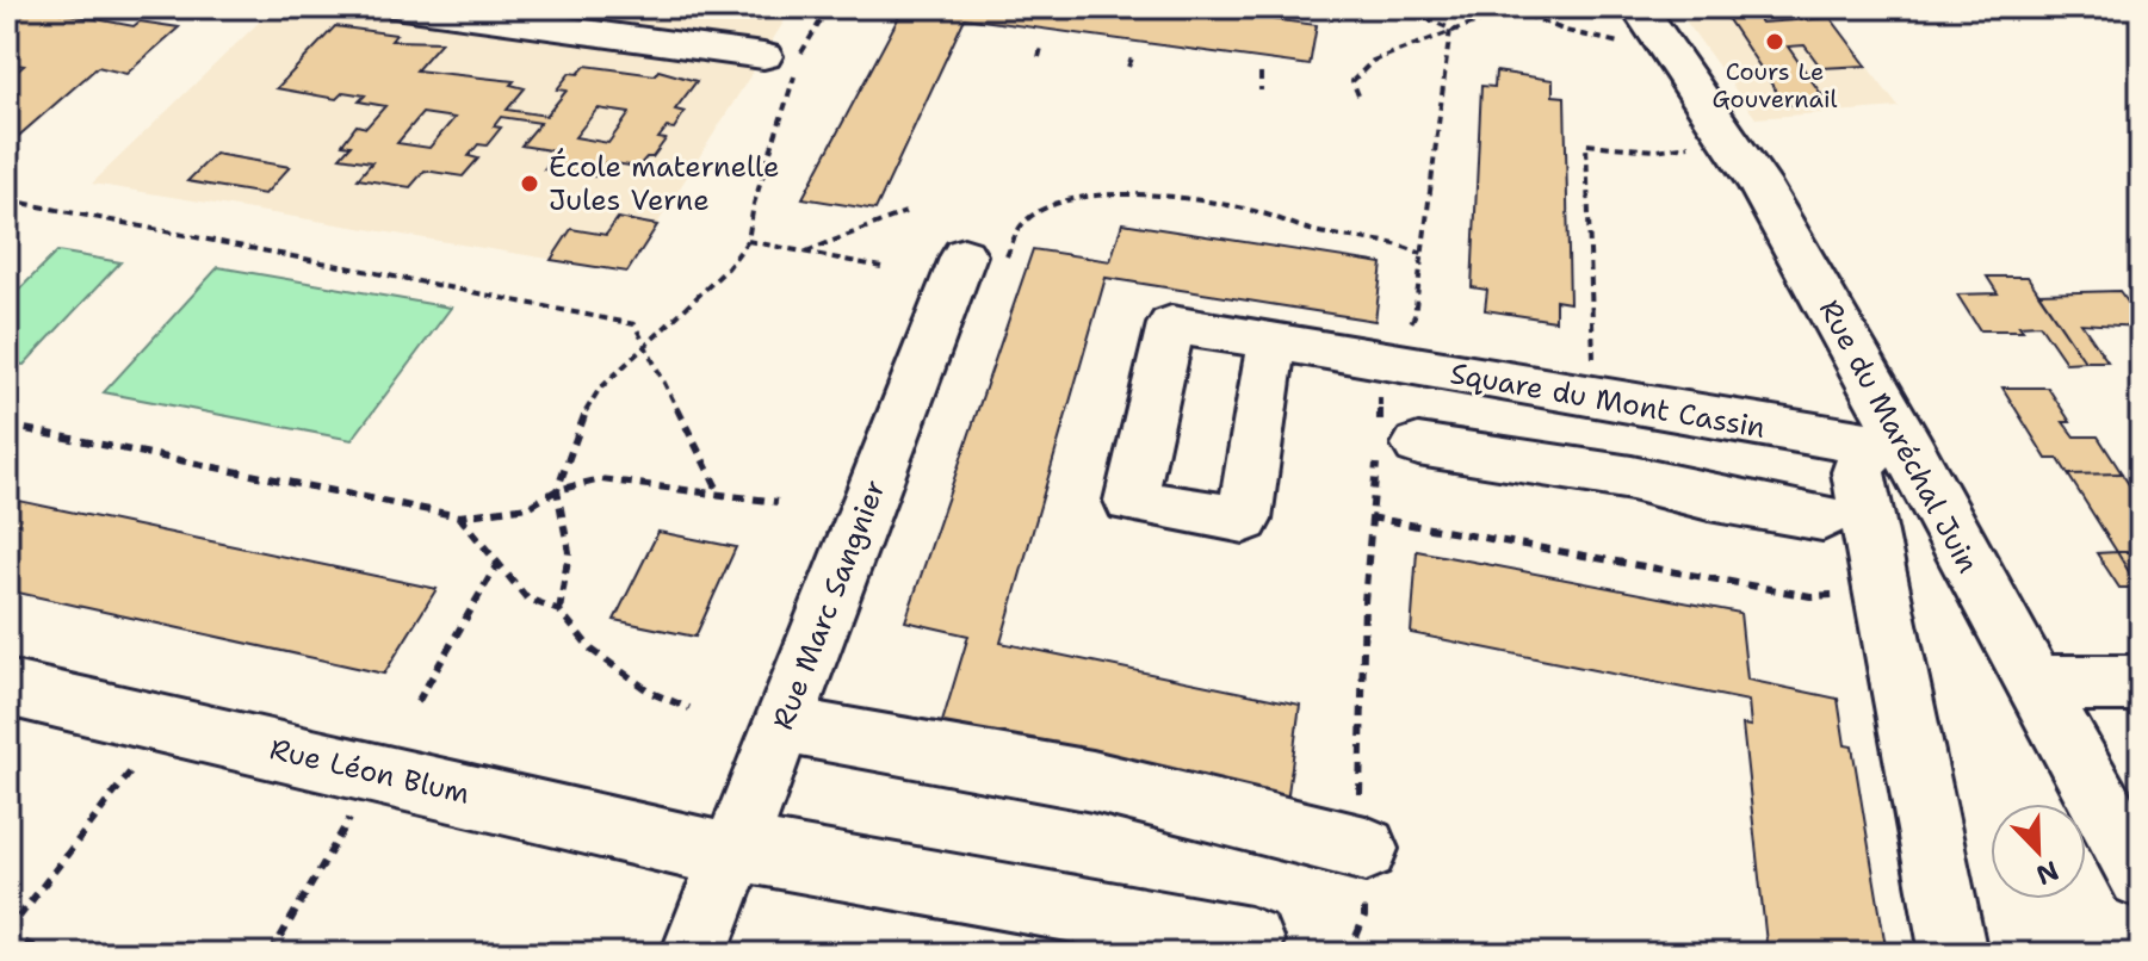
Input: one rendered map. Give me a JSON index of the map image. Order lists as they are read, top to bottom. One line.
{"streets":{"street":["Square du Mont Cassin","Rue du Maréchal Juin","Rue Marc Sangnier","Rue Léon Blum"]},"crossings":[["Square du Mont Cassin","Rue du Maréchal Juin"],["Rue Marc Sangnier","Rue Léon Blum"]],"places":["Cours Le Gouvernail","École maternelle Jules Verne"],"north":"bottom right"}
